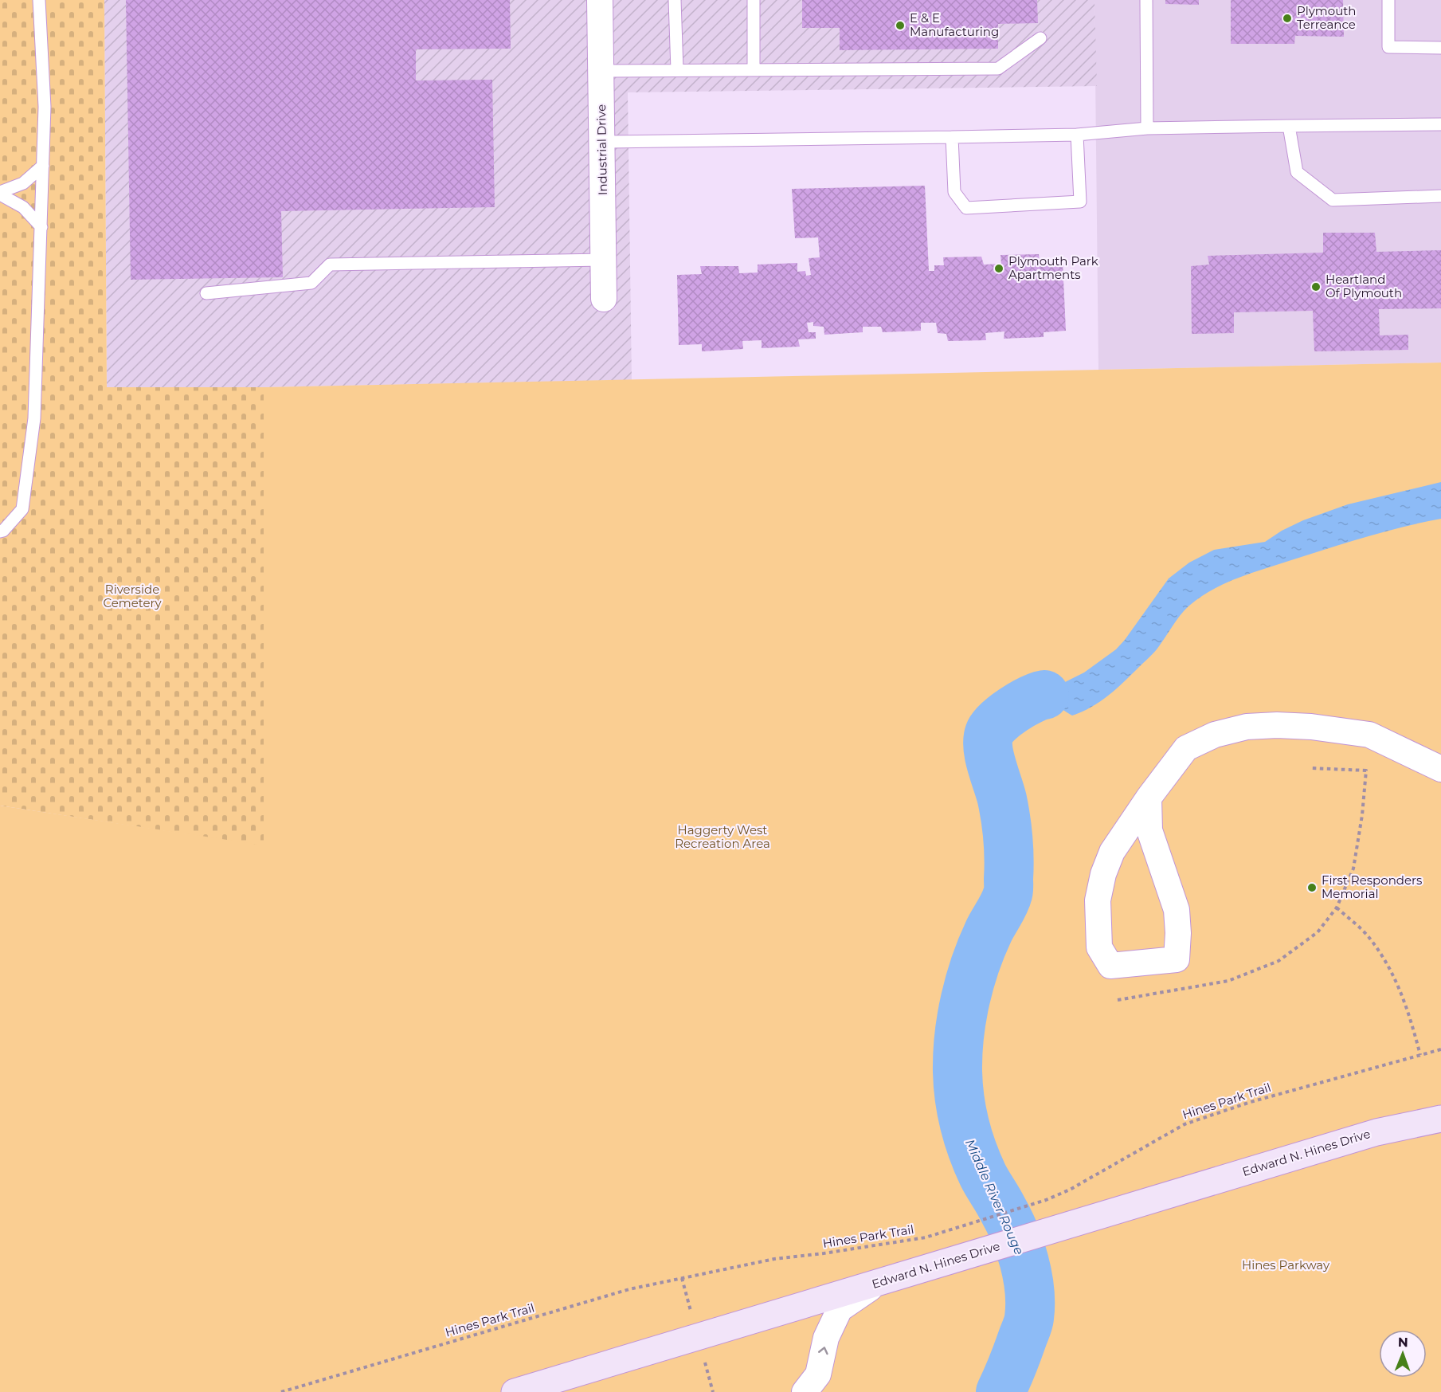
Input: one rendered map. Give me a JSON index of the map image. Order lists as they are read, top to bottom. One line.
{"streets":{"street":["Industrial Drive","Edward N. Hines Drive"],"path":["Hines Park Trail"]},"water":["Middle River Rouge"],"parks":["Riverside Cemetery","Haggerty West Recreation Area","Hines Parkway"],"places":["Plymouth Terreance","E & E Manufacturing","Plymouth Park Apartments","Heartland Of Plymouth","First Responders Memorial"],"north":"top"}
